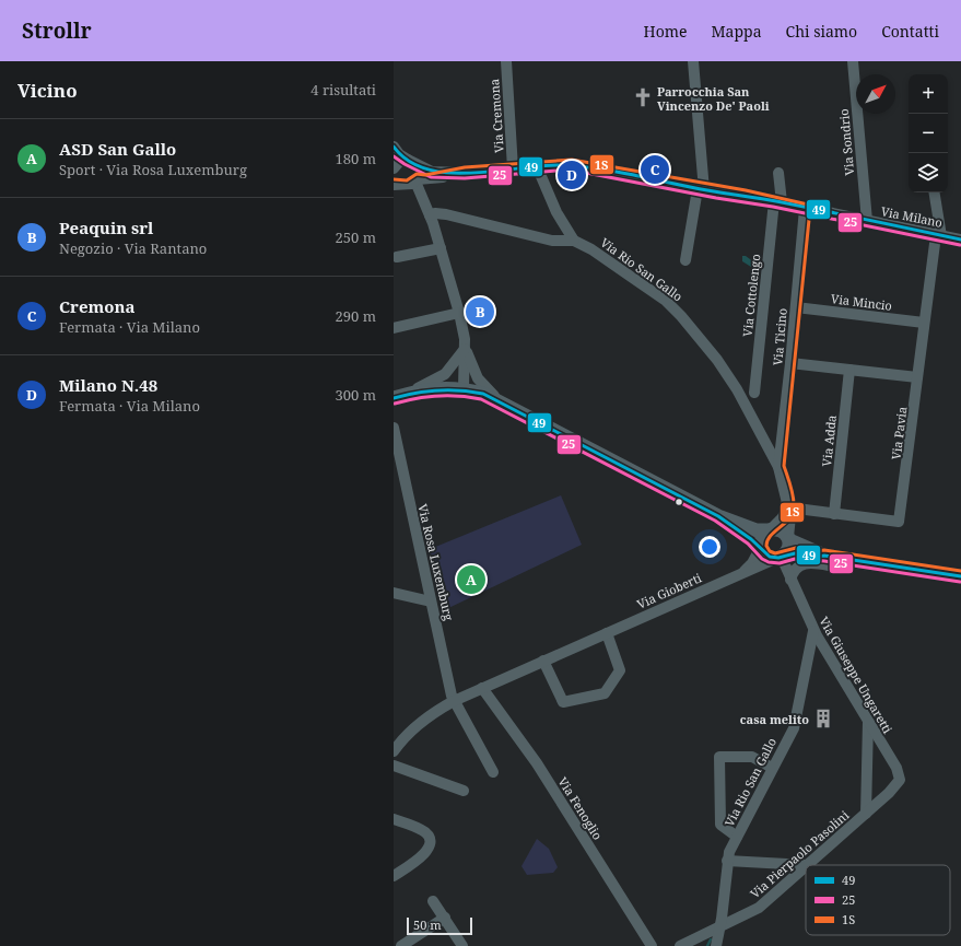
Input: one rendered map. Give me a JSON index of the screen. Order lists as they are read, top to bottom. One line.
{"streets":{"street":["Via Cremona","Via Sondrio","Via Milano","Via Rio San Gallo","Via Cottolengo","Via Mincio","Via Ticino","Via Pavia","Via Adda","Via Rosa Luxemburg","Via Gioberti","Via Giuseppe Ungaretti","Via Fenoglio","Via Pierpaolo Pasolini"]},"crossings":[["Via Cremona","Via Milano"],["Via Sondrio","Via Milano"],["Via Milano","Via Cottolengo"],["Via Milano","Via Ticino"],["Via Milano","Via Pavia"],["Via Rio San Gallo","Via Ticino"],["Via Rio San Gallo","Via Pavia"],["Via Rio San Gallo","Via Gioberti"],["Via Rio San Gallo","Via Giuseppe Ungaretti"],["Via Rio San Gallo","Via Pierpaolo Pasolini"],["Via Mincio","Via Ticino"],["Via Mincio","Via Pavia"],["Via Pavia","Via Adda"],["Via Rosa Luxemburg","Via Gioberti"],["Via Gioberti","Via Giuseppe Ungaretti"],["Via Gioberti","Via Fenoglio"],["Via Giuseppe Ungaretti","Via Pierpaolo Pasolini"]],"places":{"church":["Parrocchia San Vincenzo De' Paoli"],"building":["casa melito"]},"lines":["transit line 49","transit line 25","transit line 1S"],"legend":["49","25","1S"],"scale_bar":"50 m","north":"top right","page":{"header":"Strollr","nav":["Home","Mappa","Chi siamo","Contatti"],"heading":["Vicino","4 risultati"],"map_buttons":["+","−"],"list":[{"mark":"A","name":"ASD San Gallo","note":"Sport · Via Rosa Luxemburg","value":"180 m"},{"mark":"B","name":"Peaquin srl","note":"Negozio · Via Rantano","value":"250 m"},{"mark":"C","name":"Cremona","note":"Fermata · Via Milano","value":"290 m"},{"mark":"D","name":"Milano N.48","note":"Fermata · Via Milano","value":"300 m"}],"pins":["C","D","B","A"],"scale":"50 m"}}
